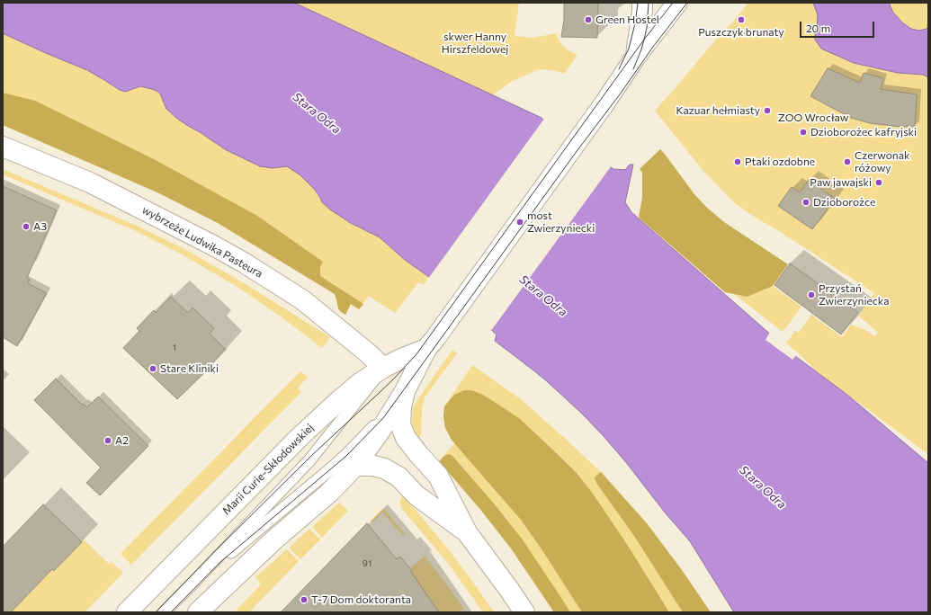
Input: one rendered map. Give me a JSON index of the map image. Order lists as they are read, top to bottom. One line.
{"streets":{"main road":["wybrzeże Ludwika Pasteura","Marii Curie-Skłodowskiej"]},"crossings":[["wybrzeże Ludwika Pasteura","Marii Curie-Skłodowskiej"]],"water":["Stara Odra"],"parks":["skwer Hanny Hirszfeldowej","ZOO Wrocław"],"places":["Green Hostel","Puszczyk brunaty","Kazuar hełmiasty","Dzioborożec kafryjski","Ptaki ozdobne","Czerwonak różowy","Paw jawajski","Dzioborożce","most Zwierzyniecki","A3","Przystań Zwierzyniecka","Stare Kliniki","A2","T-7 Dom doktoranta"],"house_numbers":["1","91"],"scale_bar":"20 m"}
